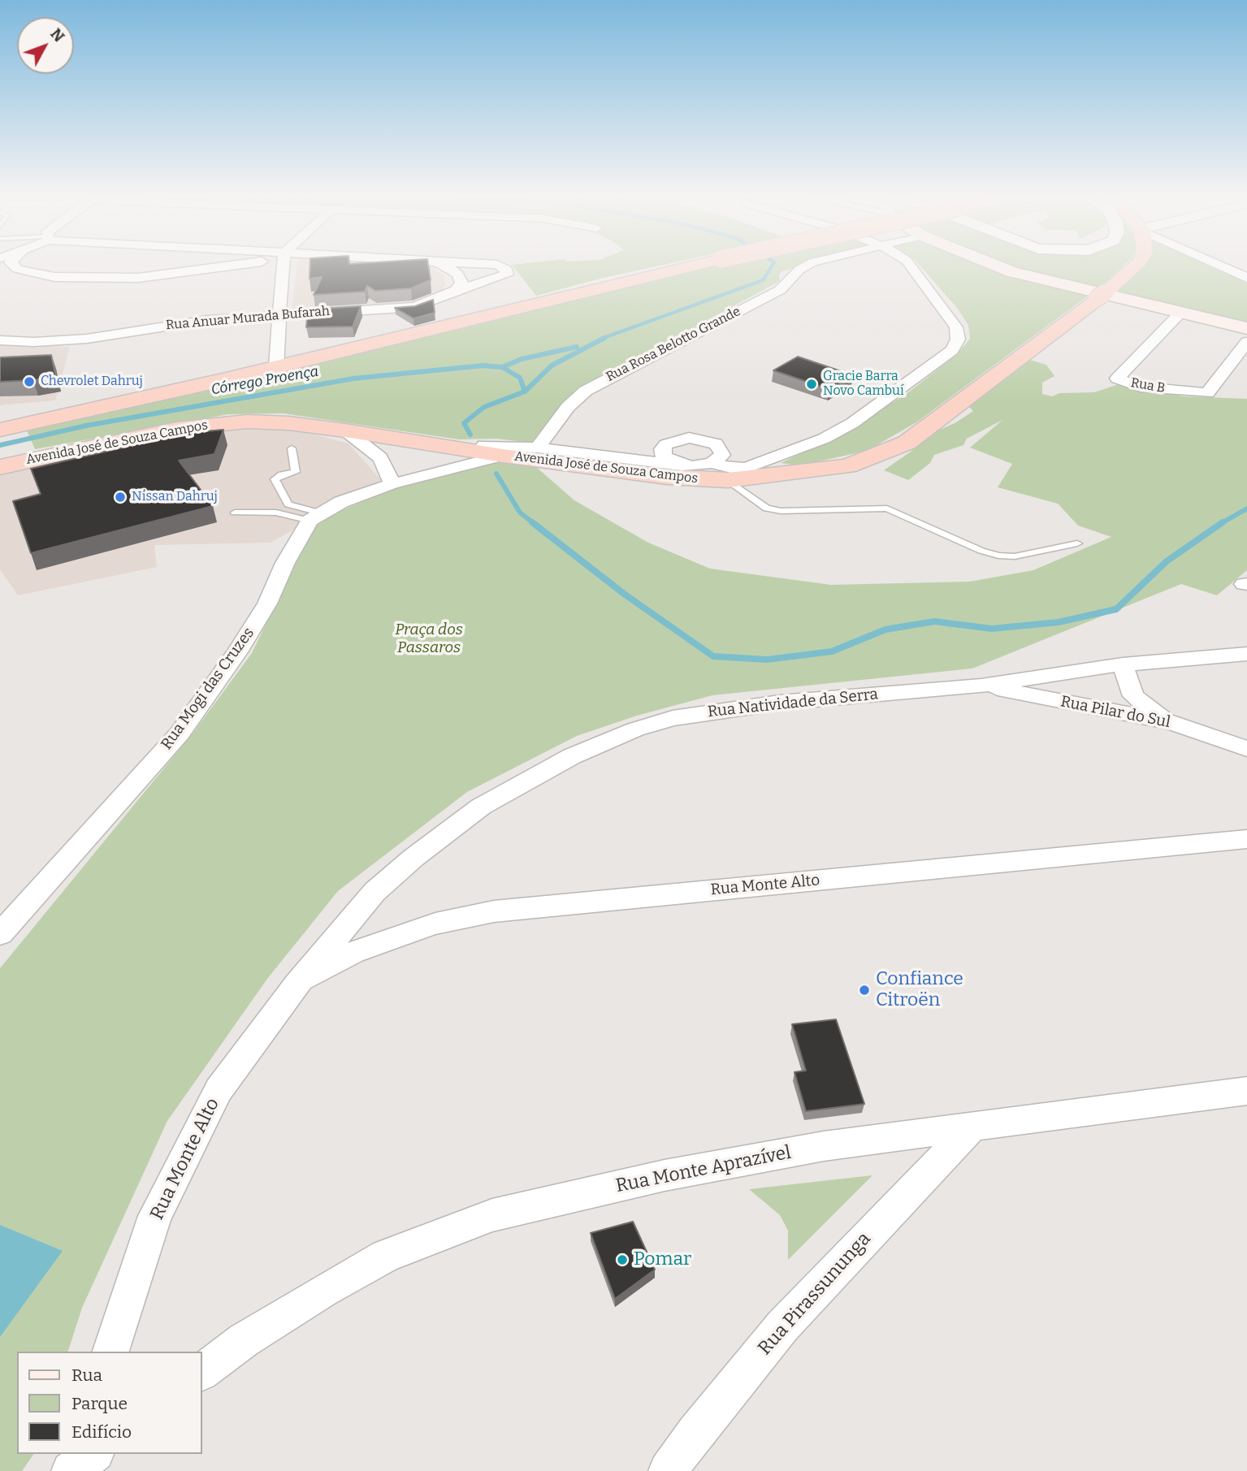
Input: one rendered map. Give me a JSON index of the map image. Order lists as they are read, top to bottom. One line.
{"streets":{"highway":["Avenida José de Souza Campos"],"street":["Rua Anuar Murada Bufarah","Rua Rosa Belotto Grande","Rua B","Rua Mogi das Cruzes","Rua Natividade da Serra","Rua Pilar do Sul","Rua Monte Alto","Rua Monte Aprazível","Rua Pirassununga"]},"crossings":[["Rua Natividade da Serra","Rua Pilar do Sul"],["Rua Natividade da Serra","Rua Monte Alto"],["Rua Monte Aprazível","Rua Pirassununga"]],"water":["Córrego Proença"],"parks":["Praça dos Passaros"],"places":["Chevrolet Dahruj","Gracie Barra Novo Cambuí","Nissan Dahruj","Confiance Citroën","Pomar"],"legend":["Rua","Parque","Edifício"],"north":"top right"}
